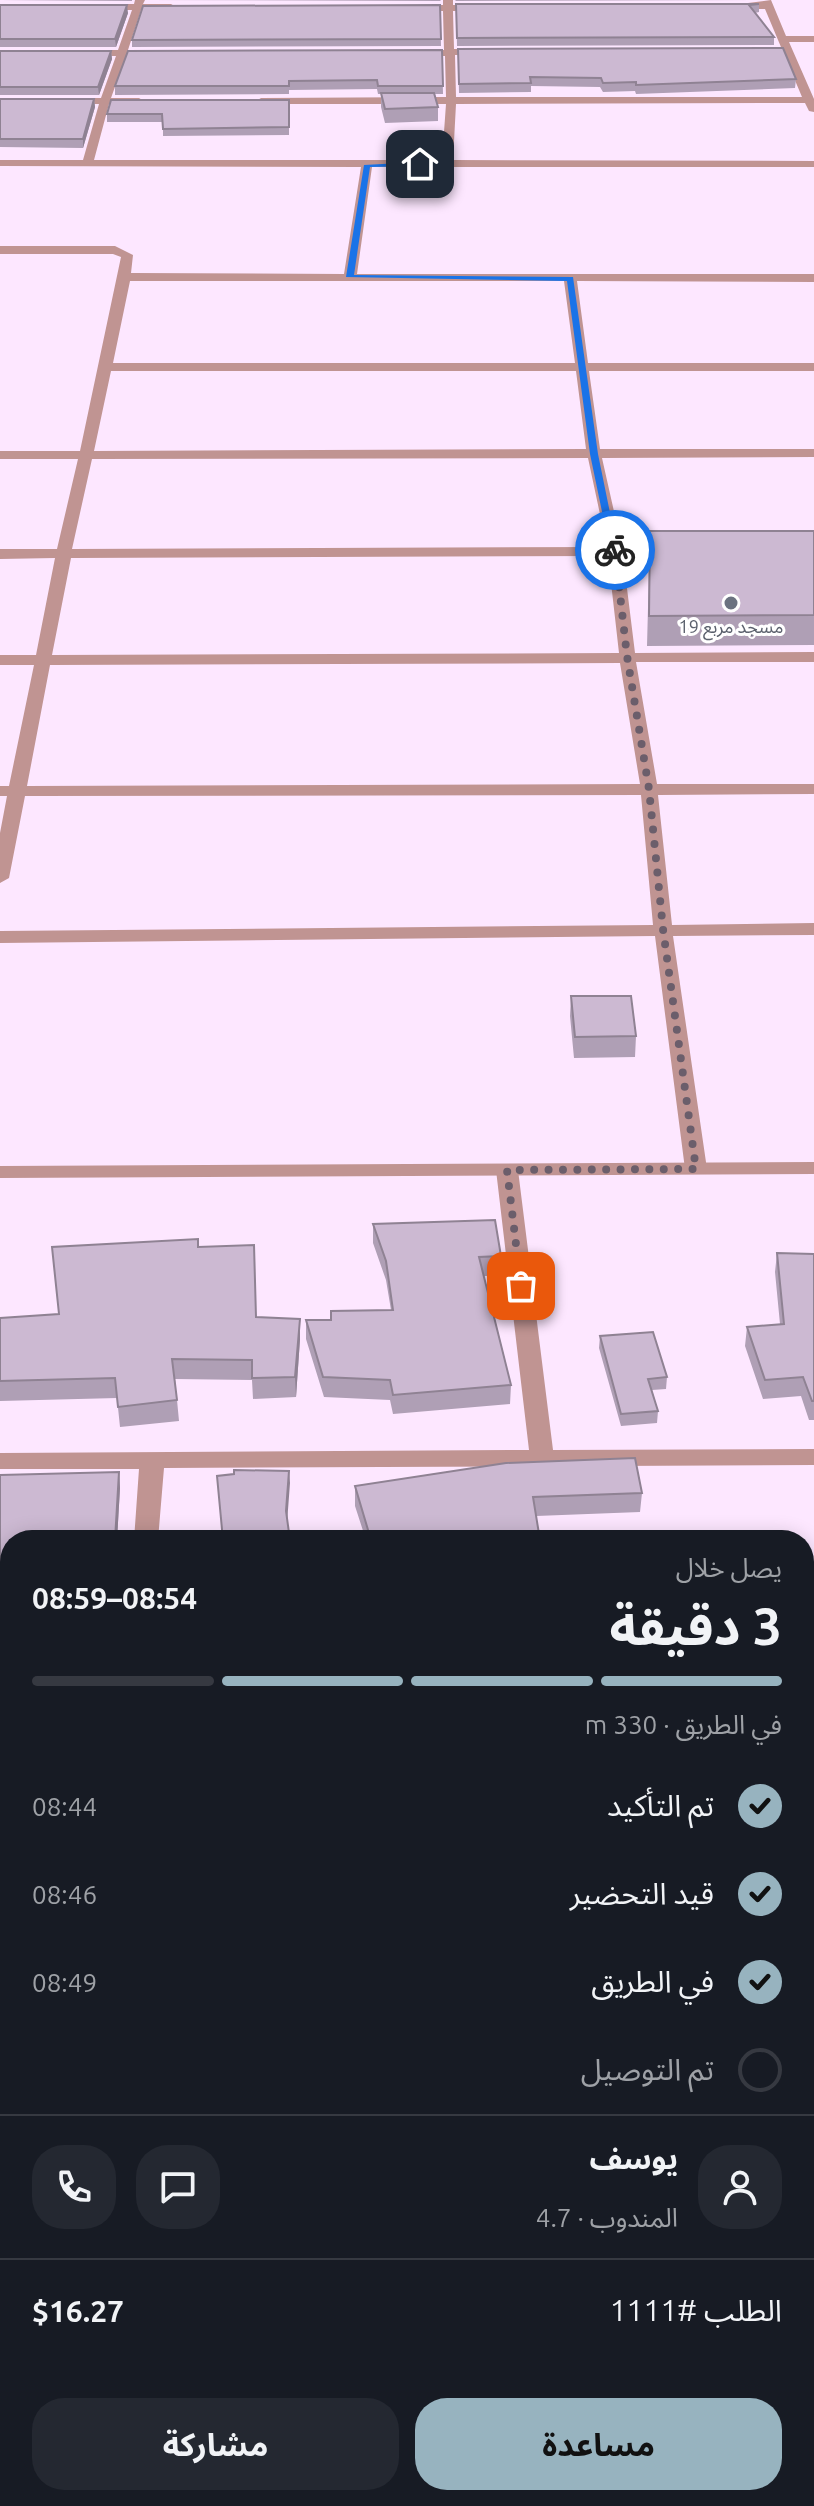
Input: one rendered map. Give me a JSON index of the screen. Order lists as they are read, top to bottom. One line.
{"places":["مسجد مربع 19"],"page":{"heading":["3 دقيقة","يصل خلال","08:54–08:59"],"panel":["يوسف","المندوب · 4.7","الطلب #1111","$16.27"],"bar":"في الطريق · 330 m","list":[["تم التأكيد","08:44"],["قيد التحضير","08:46"],["في الطريق","08:49"],"تم التوصيل"],"buttons":["مساعدة","مشاركة"]}}
